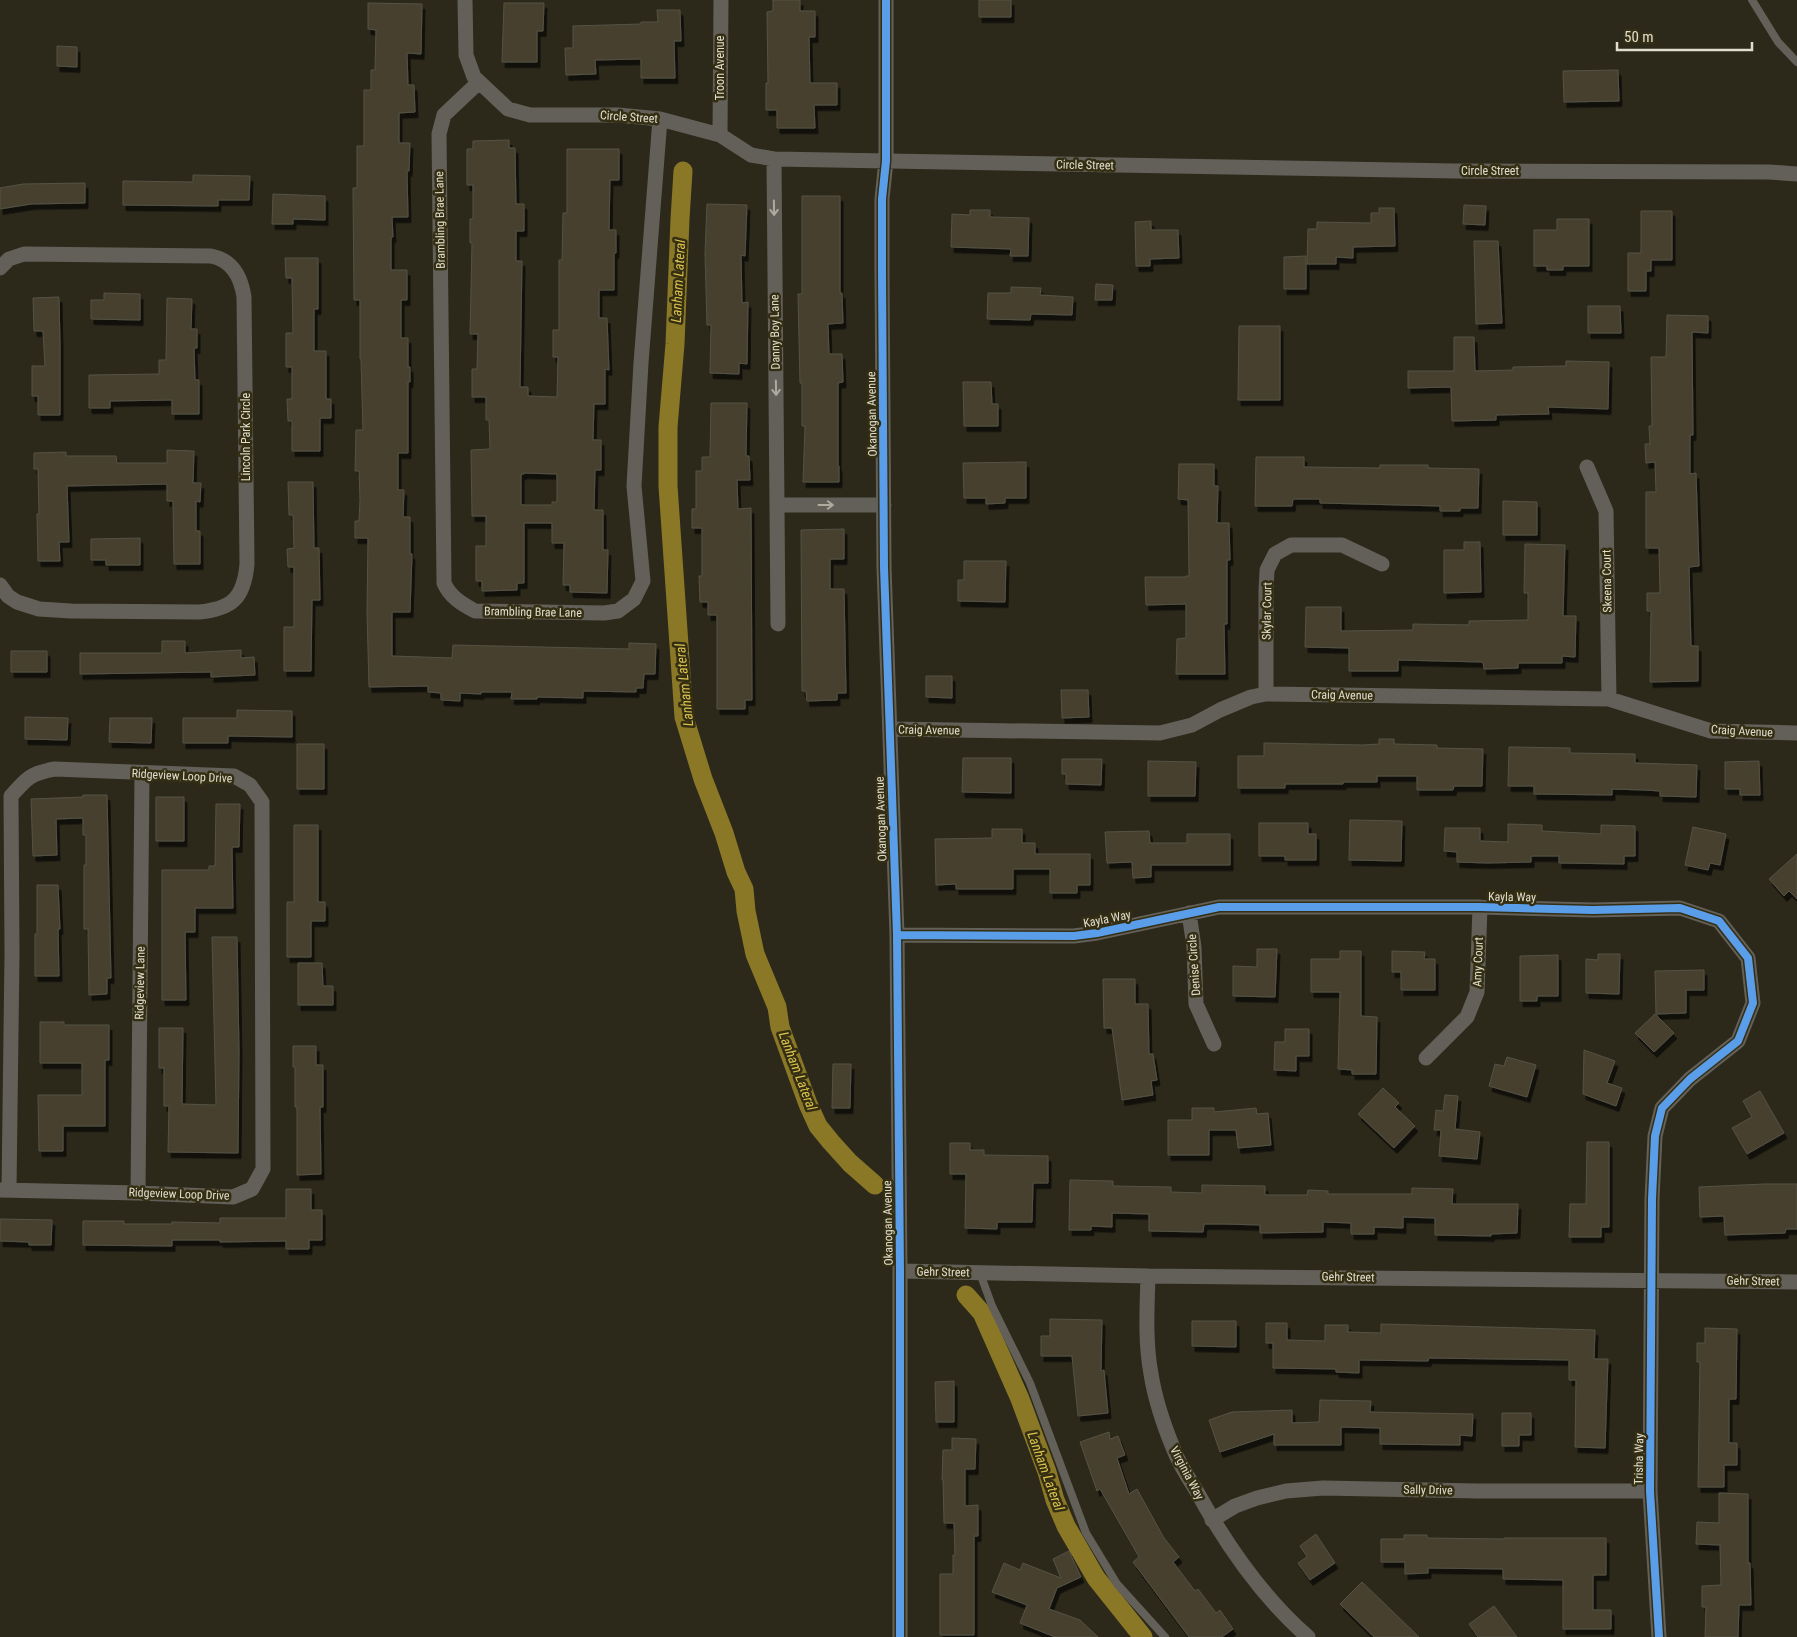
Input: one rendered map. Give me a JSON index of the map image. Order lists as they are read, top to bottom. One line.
{"streets":{"street":["Troon Avenue","Circle Street","Brambling Brae Lane","Danny Boy Lane","Okanogan Avenue","Lincoln Park Circle","Skeena Court","Skylar Court","Craig Avenue","Ridgeview Loop Drive","Kayla Way","Amy Court","Denise Circle","Ridgeview Lane","Gehr Street","Trisha Way","Virginia Way","Sally Drive"]},"crossings":[["Troon Avenue","Circle Street"],["Circle Street","Brambling Brae Lane"],["Circle Street","Danny Boy Lane"],["Circle Street","Okanogan Avenue"],["Okanogan Avenue","Craig Avenue"],["Okanogan Avenue","Kayla Way"],["Okanogan Avenue","Gehr Street"],["Skeena Court","Craig Avenue"],["Skylar Court","Craig Avenue"],["Ridgeview Loop Drive","Ridgeview Lane"],["Kayla Way","Amy Court"],["Kayla Way","Denise Circle"],["Kayla Way","Gehr Street"],["Kayla Way","Trisha Way"],["Gehr Street","Trisha Way"],["Gehr Street","Virginia Way"],["Trisha Way","Sally Drive"],["Virginia Way","Sally Drive"]],"one_way":["Danny Boy Lane"],"water":["Lanham Lateral"],"scale_bar":"50 m"}
